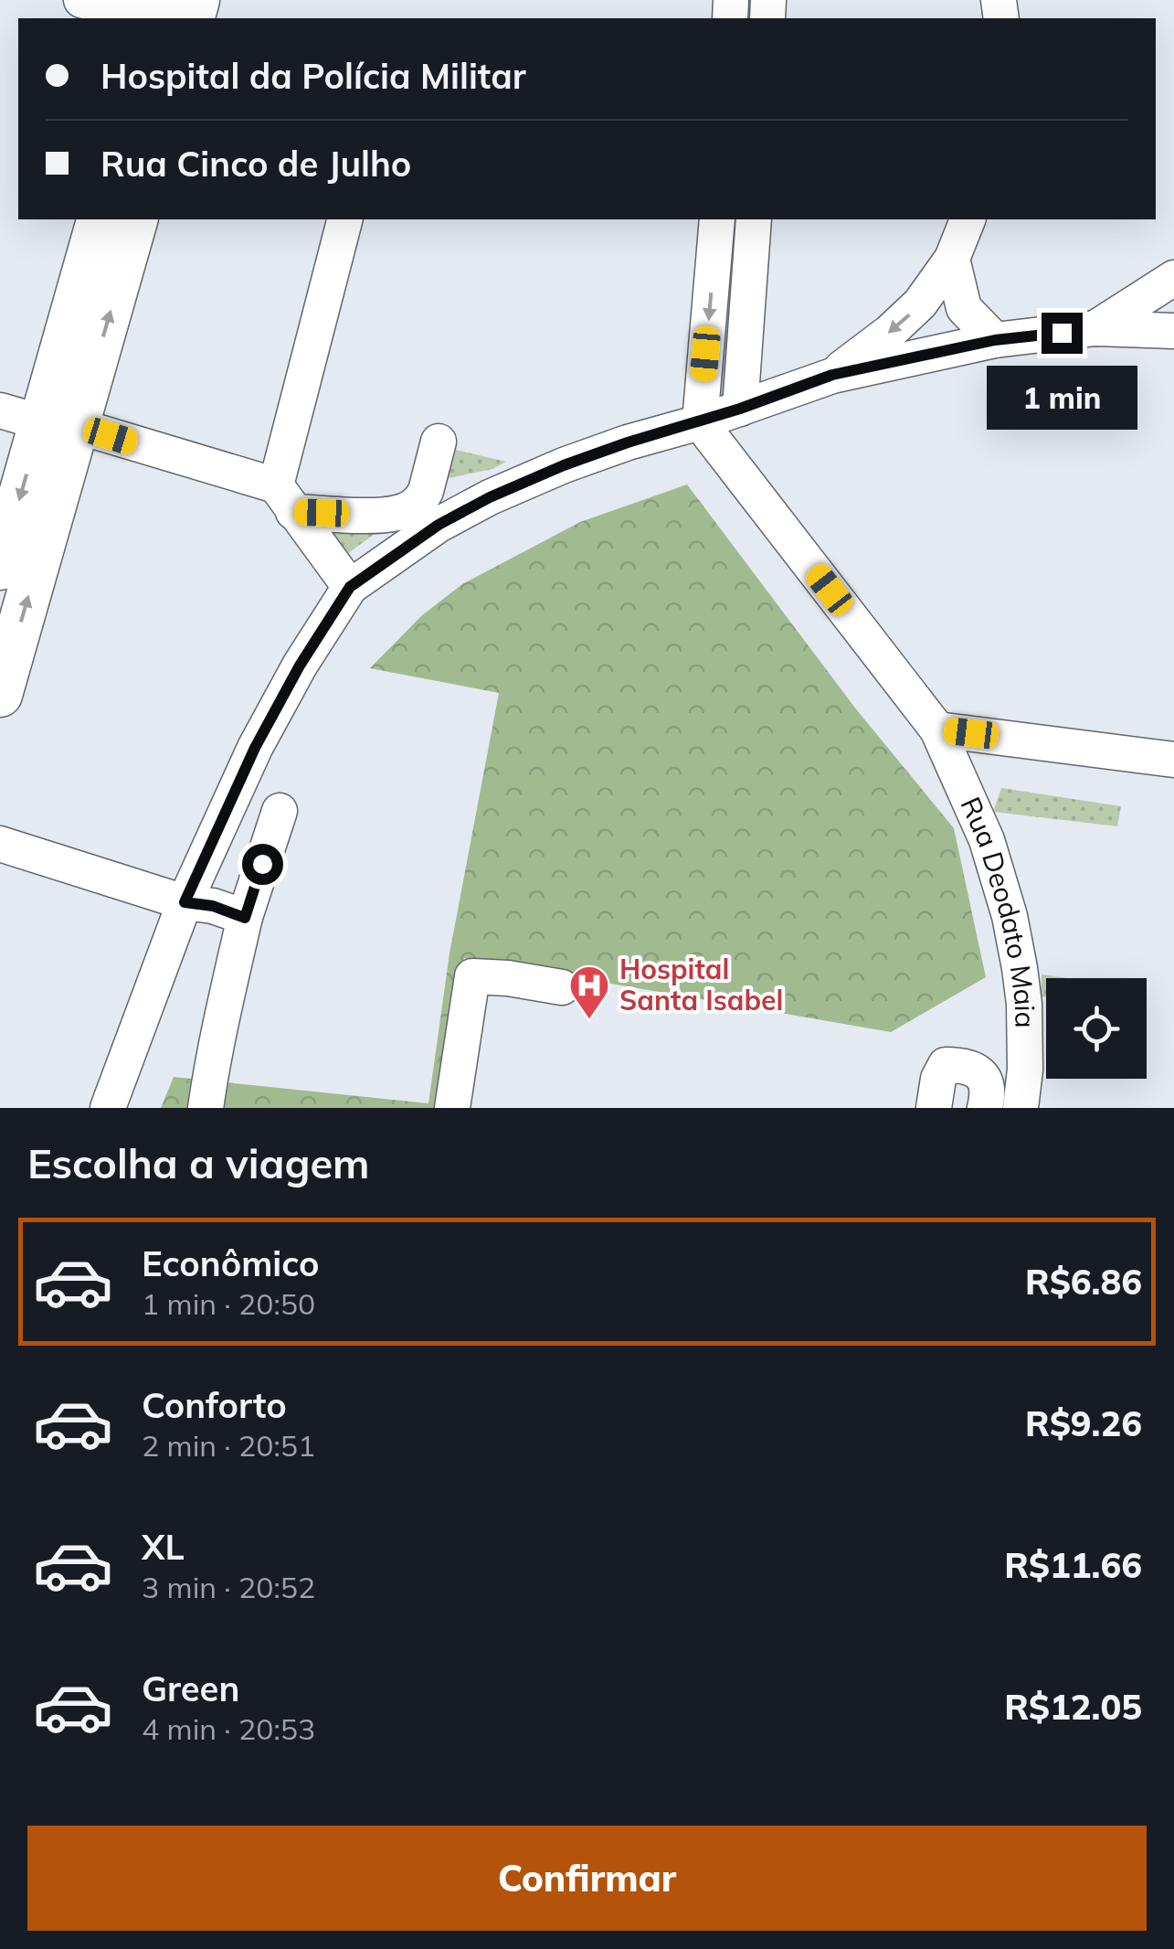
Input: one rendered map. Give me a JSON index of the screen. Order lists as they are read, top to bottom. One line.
{"streets":{"street":["Rua Deodato Maia"]},"places":{"hospital":["Hospital Santa Isabel"]},"page":{"banner":["Hospital da Polícia Militar","Rua Cinco de Julho"],"bubble":"1 min","heading":"Escolha a viagem","list":[{"name":"Econômico","note":"1 min · 20:50","value":"R$6.86"},{"name":"Conforto","note":"2 min · 20:51","value":"R$9.26"},{"name":"XL","note":"3 min · 20:52","value":"R$11.66"},{"name":"Green","note":"4 min · 20:53","value":"R$12.05"}],"buttons":"Confirmar"}}
